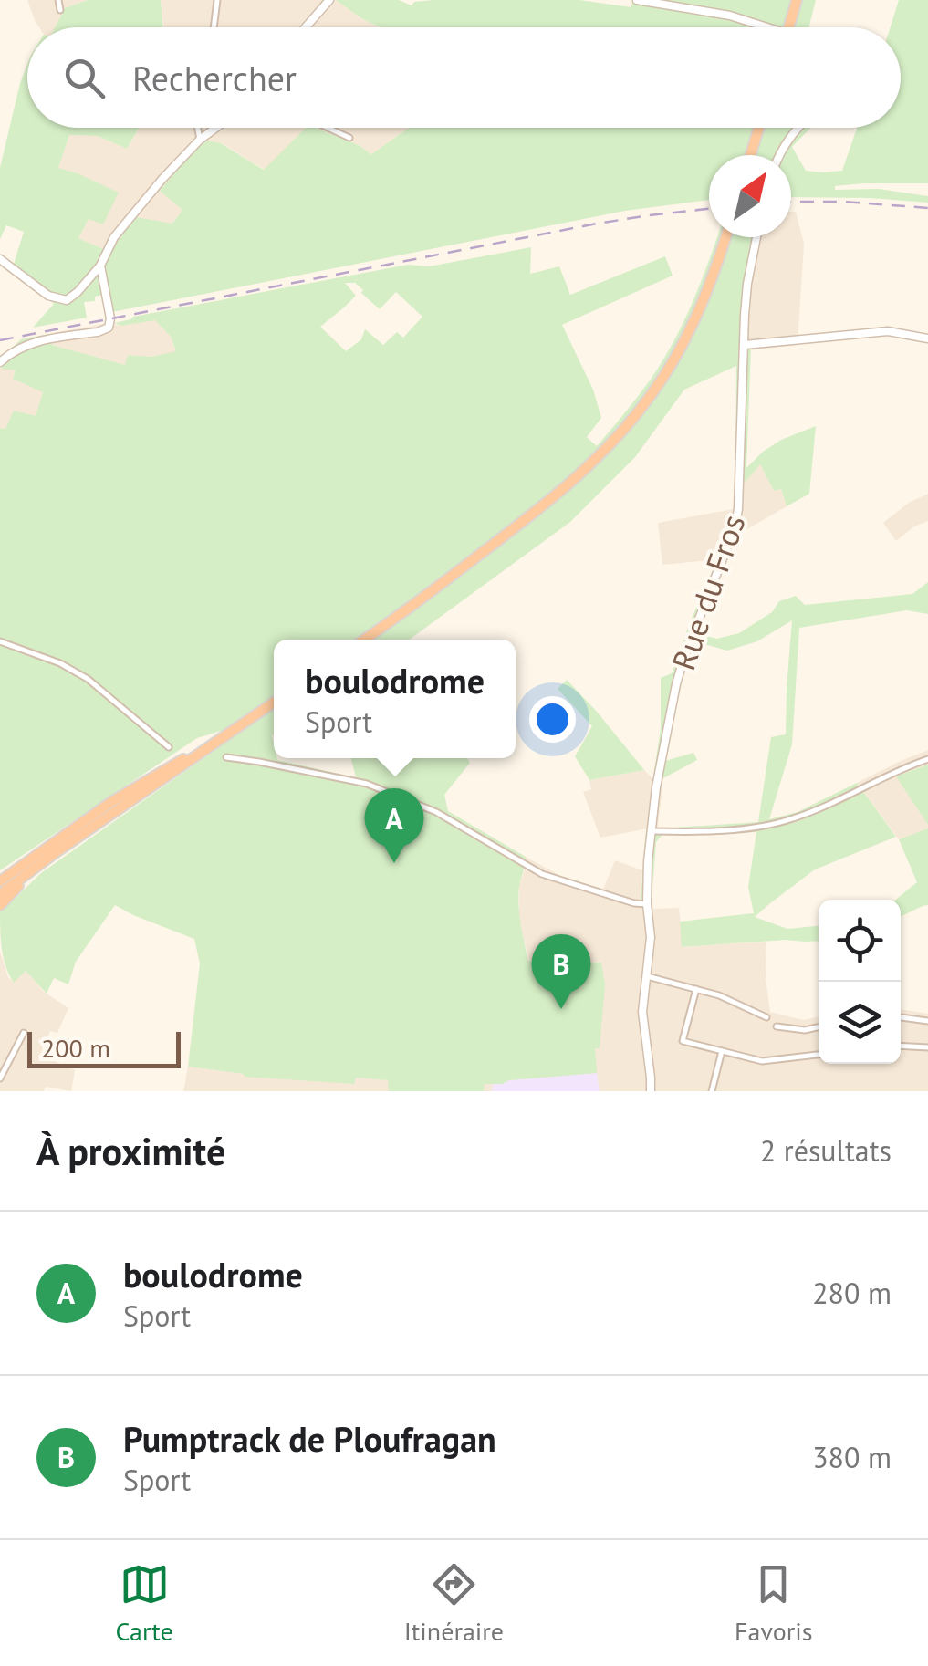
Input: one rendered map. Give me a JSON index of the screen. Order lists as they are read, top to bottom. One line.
{"streets":{"street":["Rue du Fros"]},"scale_bar":"200 m","north":"top right","page":{"search":"Rechercher","popup":["boulodrome","Sport"],"pins":["A","B"],"scale":"200 m","heading":["À proximité","2 résultats"],"list":[{"mark":"A","name":"boulodrome","note":"Sport","value":"280 m"},{"mark":"B","name":"Pumptrack de Ploufragan","note":"Sport","value":"380 m"}],"nav":["Carte","Itinéraire","Favoris"]}}
